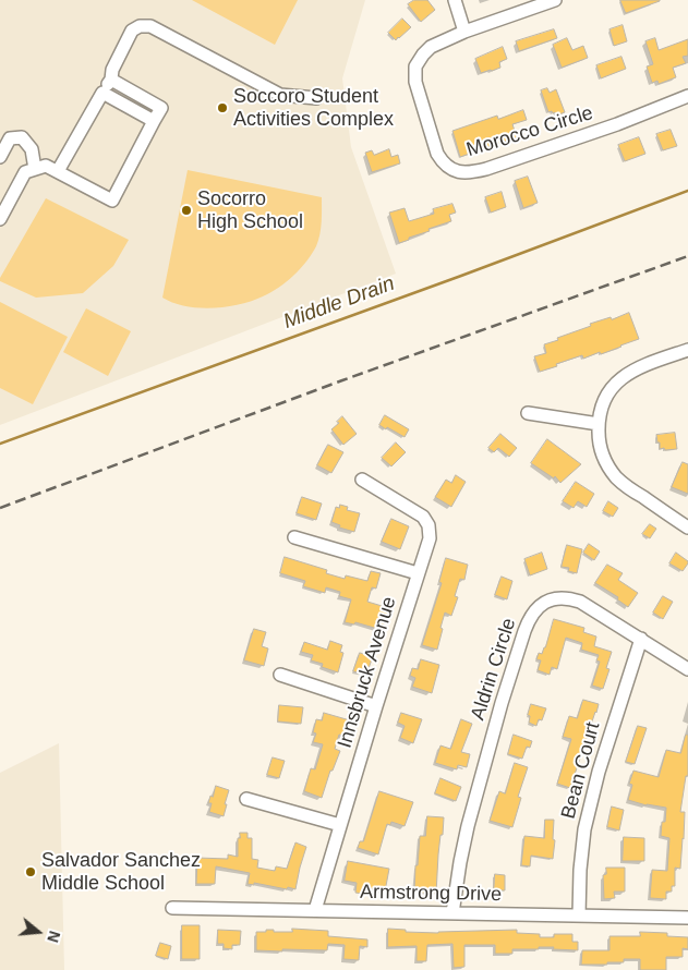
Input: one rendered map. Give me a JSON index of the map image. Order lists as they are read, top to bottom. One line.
{"streets":{"street":["Morocco Circle","Aldrin Circle","Innsbruck Avenue","Bean Court","Armstrong Drive"]},"crossings":[["Aldrin Circle","Bean Court"],["Aldrin Circle","Armstrong Drive"],["Innsbruck Avenue","Armstrong Drive"],["Bean Court","Armstrong Drive"]],"water":["Middle Drain"],"places":["Soccoro Student Activities Complex","Socorro High School","Salvador Sanchez Middle School"],"north":"right"}
